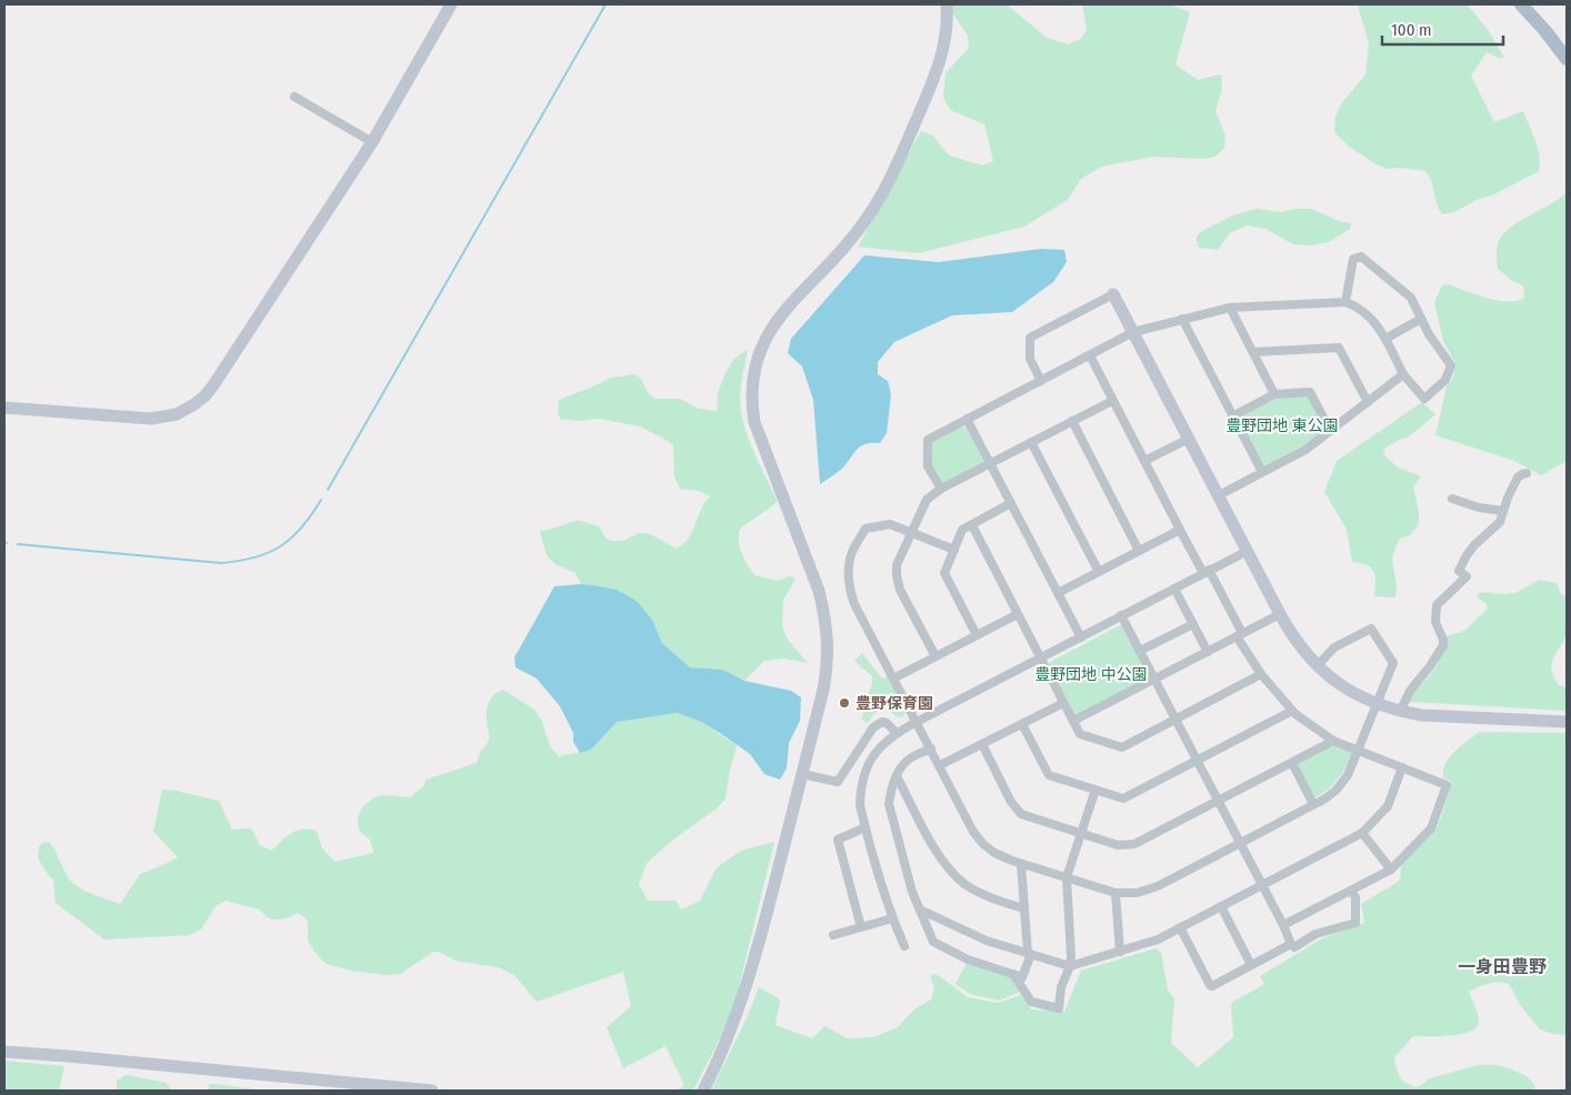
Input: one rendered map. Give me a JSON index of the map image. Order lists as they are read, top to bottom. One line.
{"districts":["一身田豊野"],"parks":["豊野団地 東公園","豊野団地 中公園"],"places":["豊野保育園"],"scale_bar":"100 m"}
